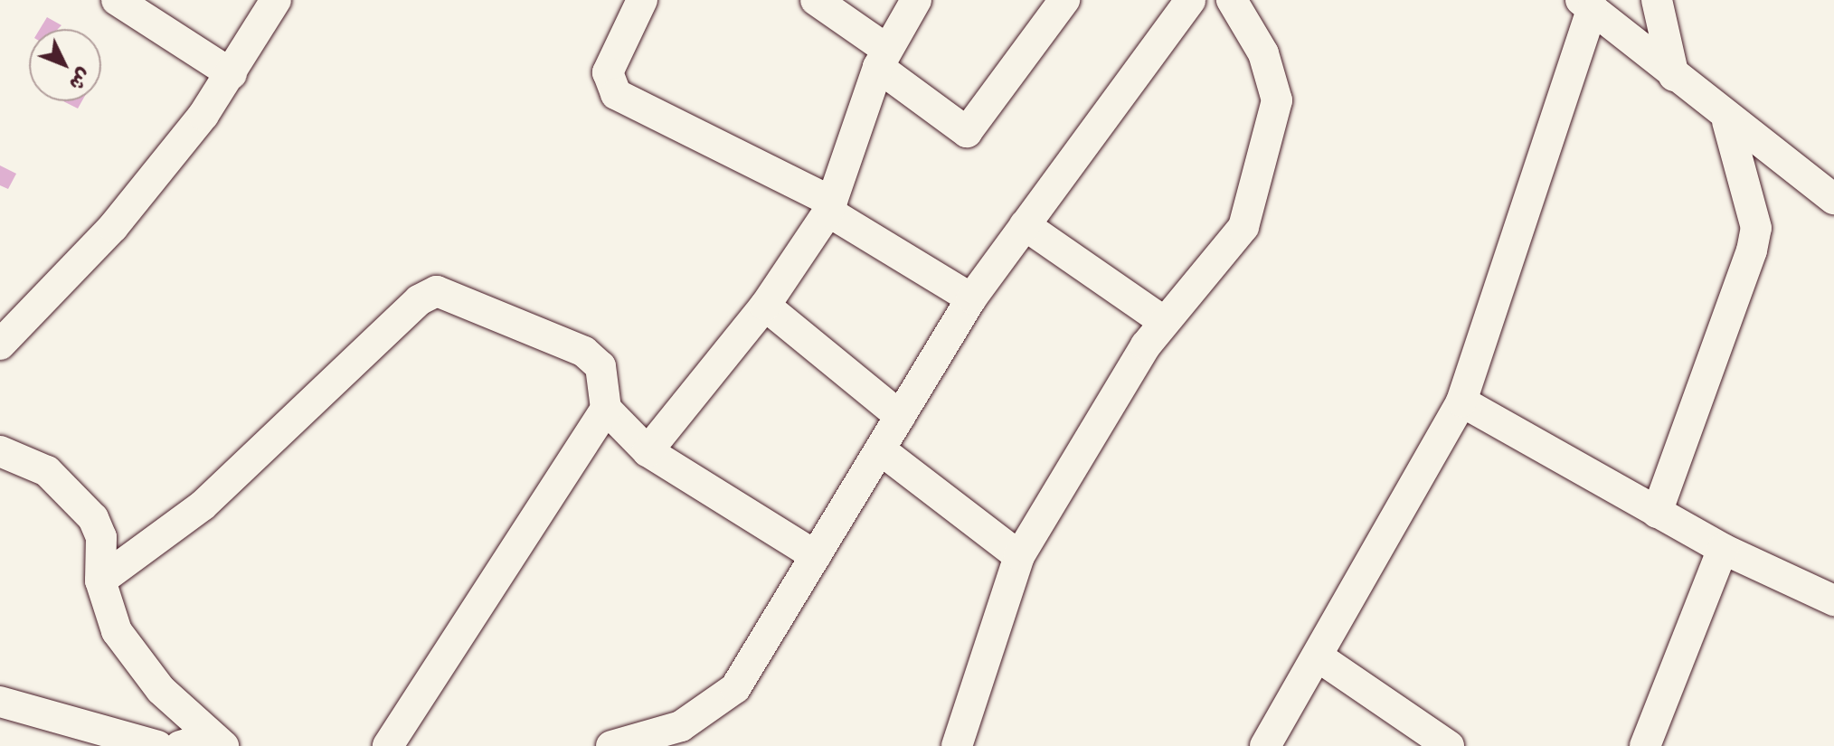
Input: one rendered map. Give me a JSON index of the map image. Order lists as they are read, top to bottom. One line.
{"north":"bottom right"}
